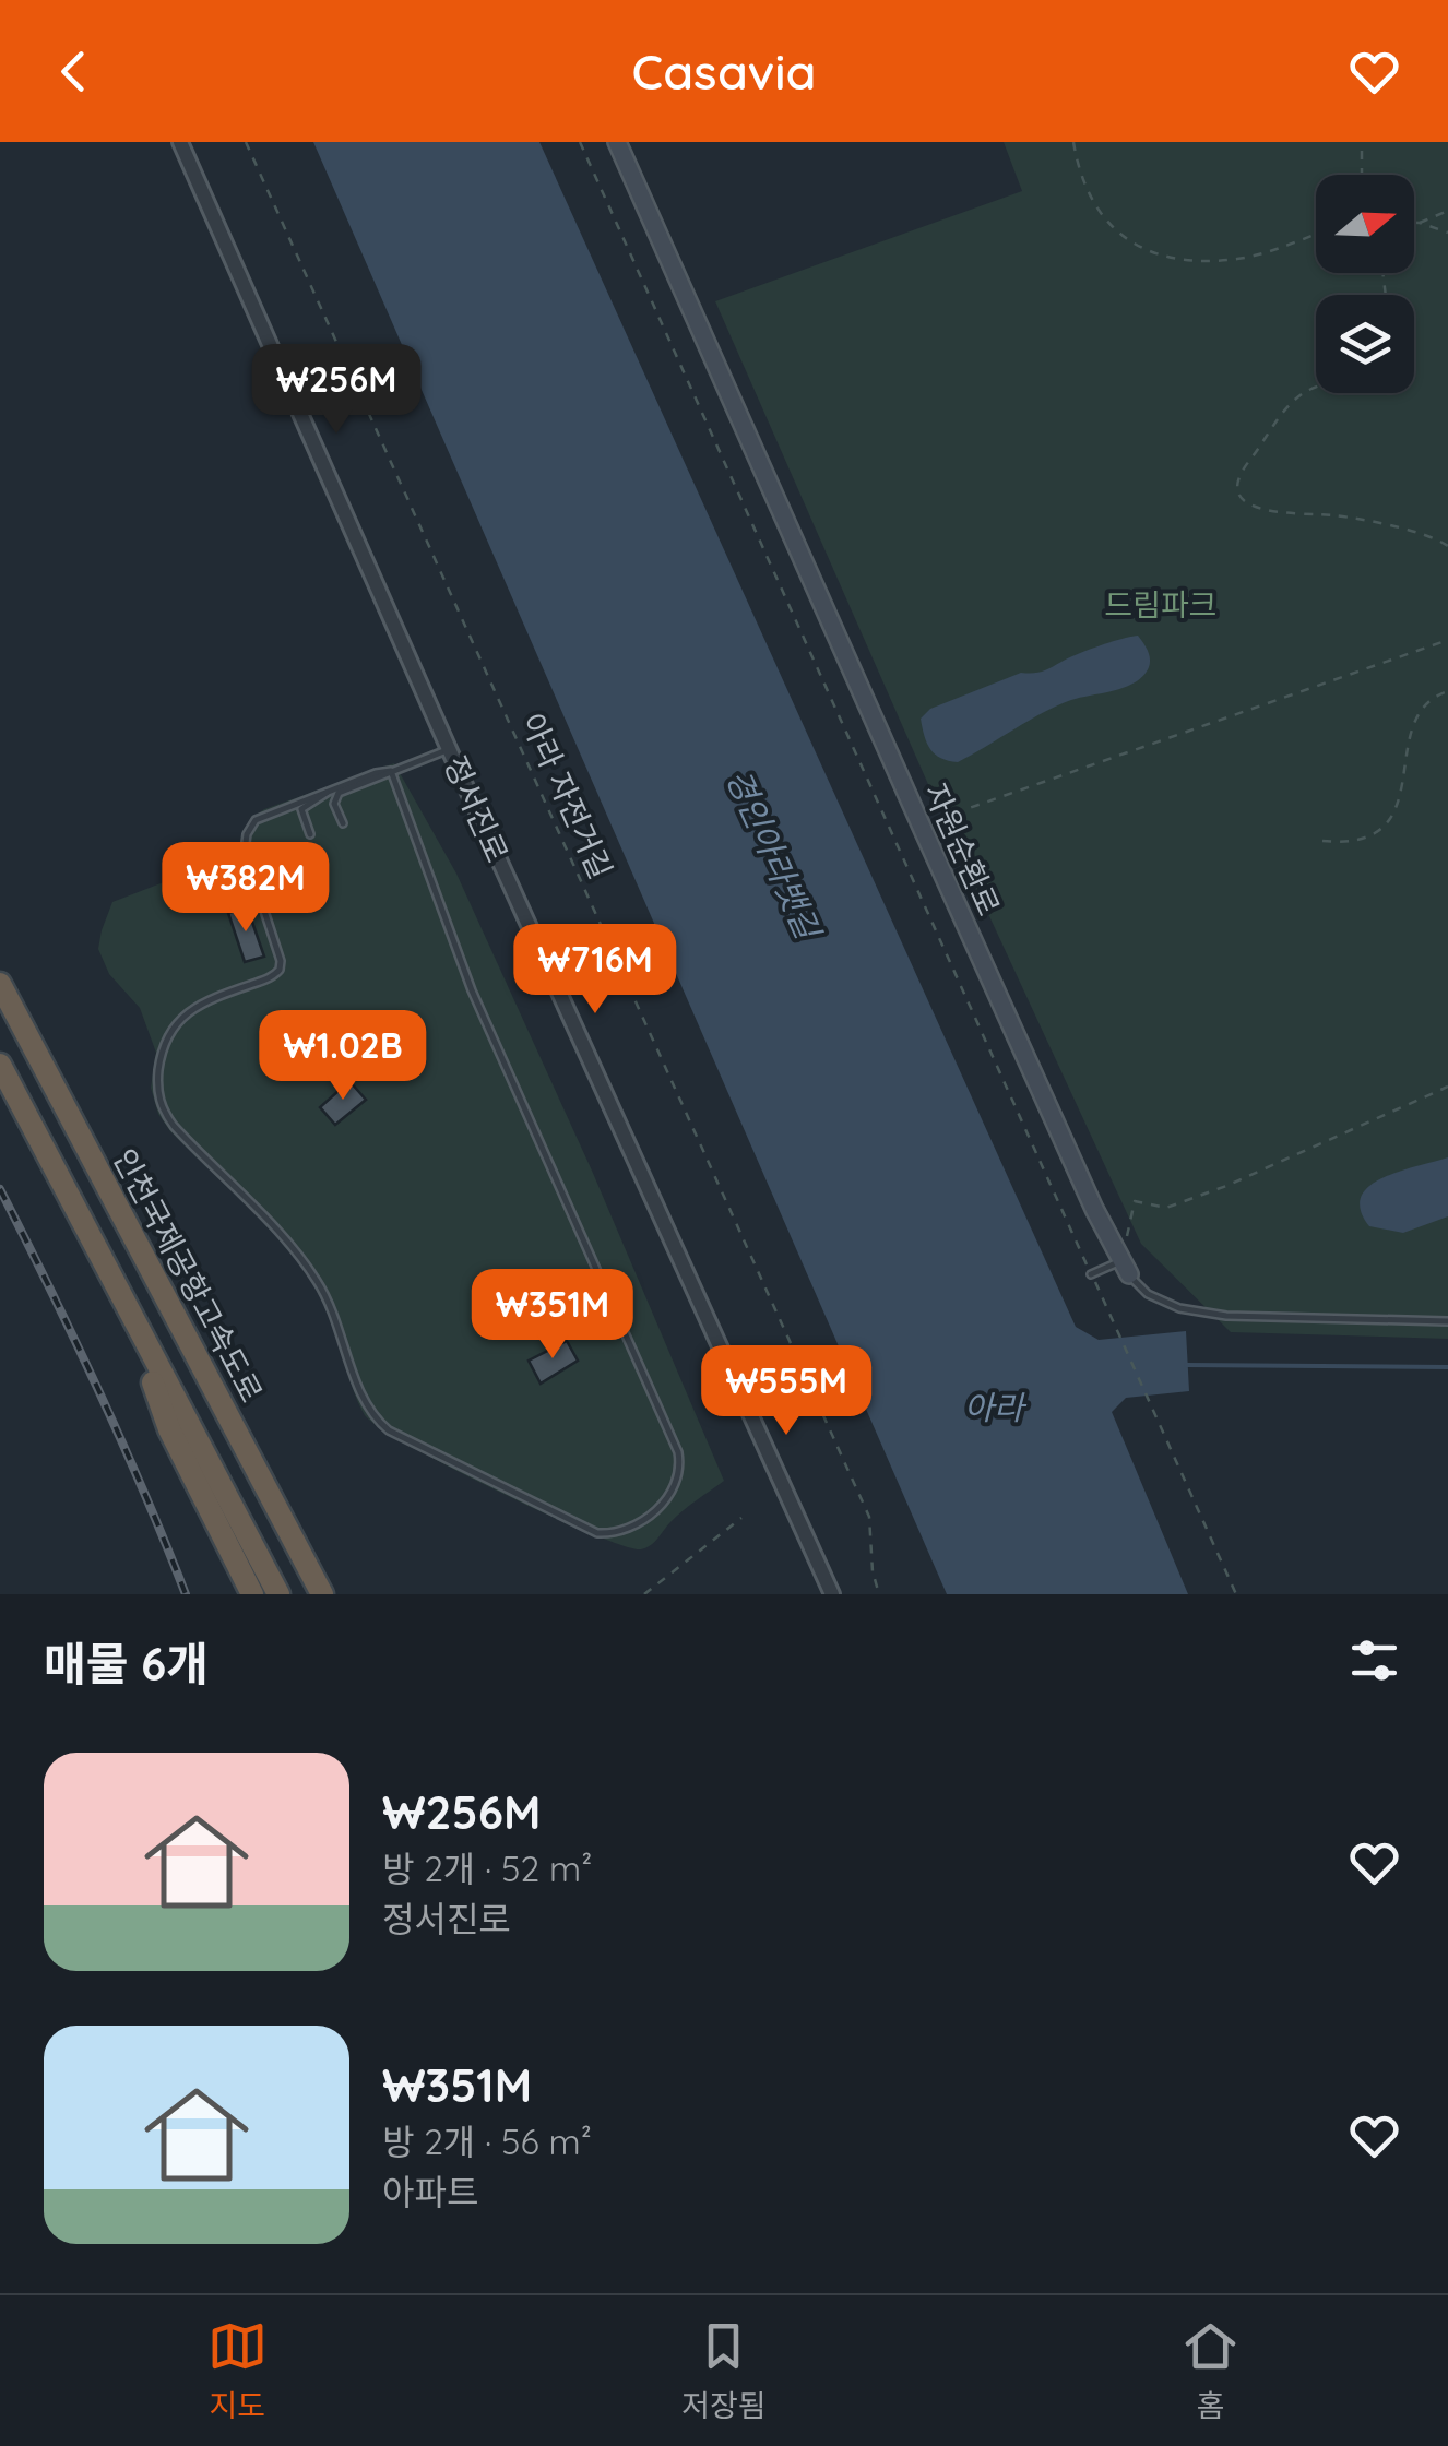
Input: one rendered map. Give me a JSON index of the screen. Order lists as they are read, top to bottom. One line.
{"streets":{"highway":["인천국제공항고속도로"],"main road":["자원순환로"],"street":["정서진로"],"path":["아라 자전거길"]},"water":["경인아라뱃길","아라"],"parks":["드림파크"],"north":"right","page":{"header":"Casavia","price":["₩256M","₩382M","₩716M","₩1.02B","₩351M","₩555M"],"heading":"매물 6개","list":[{"name":"₩256M","note":"방 2개 · 52 m² · 정서진로"},{"name":"₩351M","note":"방 2개 · 56 m² · 아파트"}],"tabs":["지도","저장됨","홈"]}}
